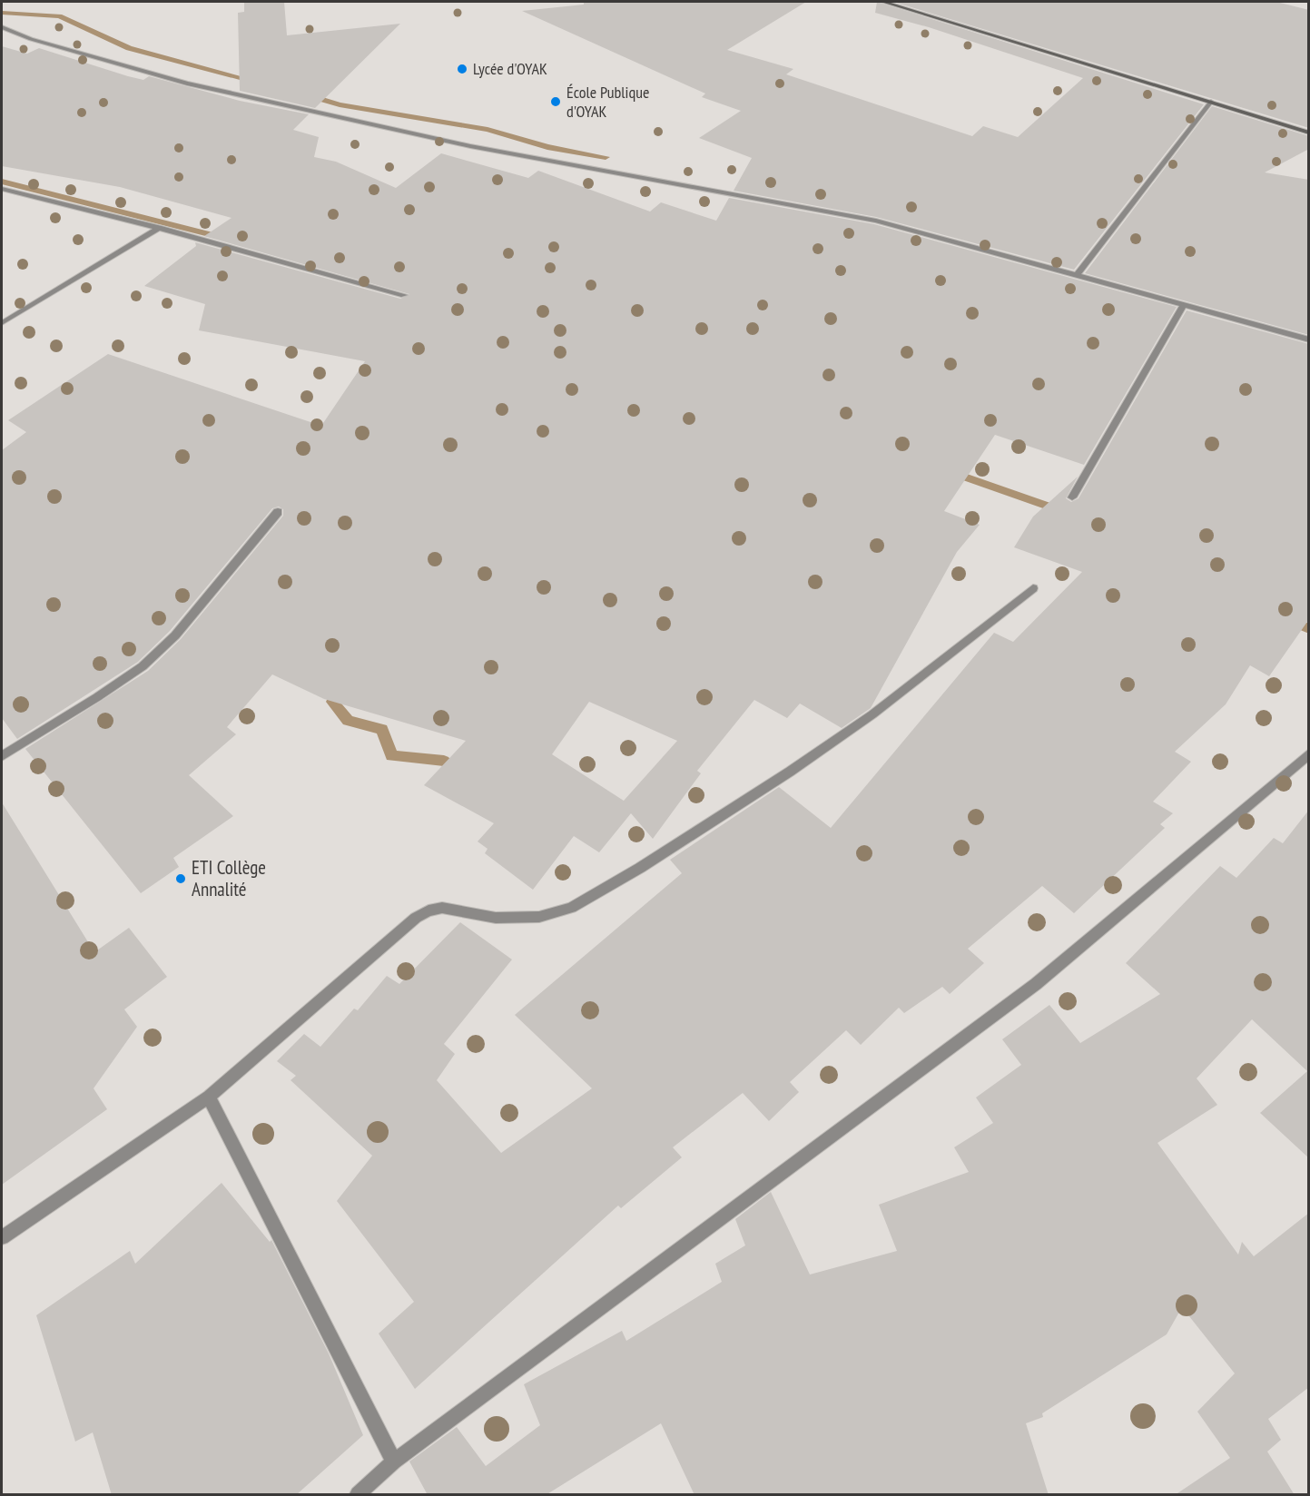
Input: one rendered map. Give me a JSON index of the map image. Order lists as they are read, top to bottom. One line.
{"places":["Lycée d'OYAK","École Publique d'OYAK","ETI Collège Annalité"]}
